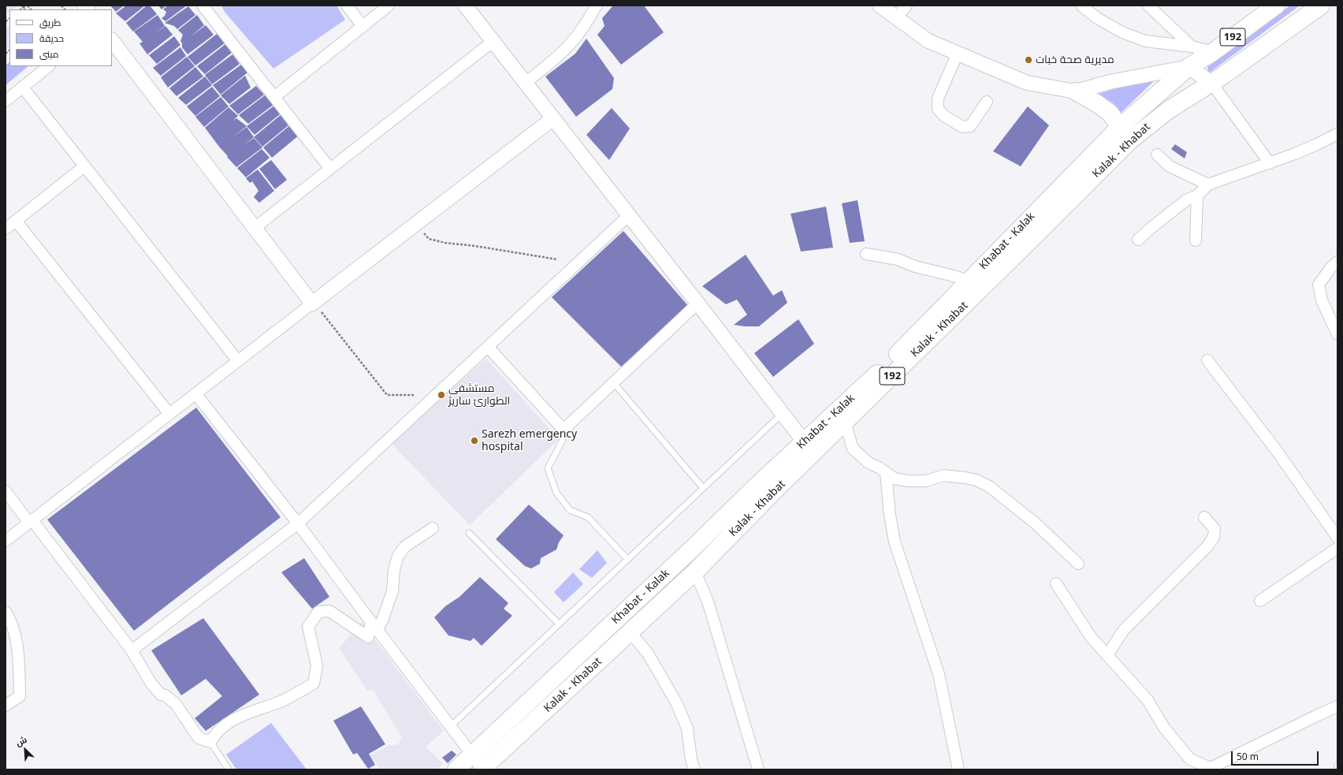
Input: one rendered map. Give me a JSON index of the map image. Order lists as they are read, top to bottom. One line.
{"streets":{"main road":["192","Kalak - Khabat","Khabat - Kalak"]},"crossings":[["192","Khabat - Kalak"]],"places":["مديرية صحة خبات","مستشفى الطوارئ ساريژ","Sarezh emergency hospital"],"legend":["طريق","حديقة","مبنى"],"scale_bar":"50 m","north":"top left"}
